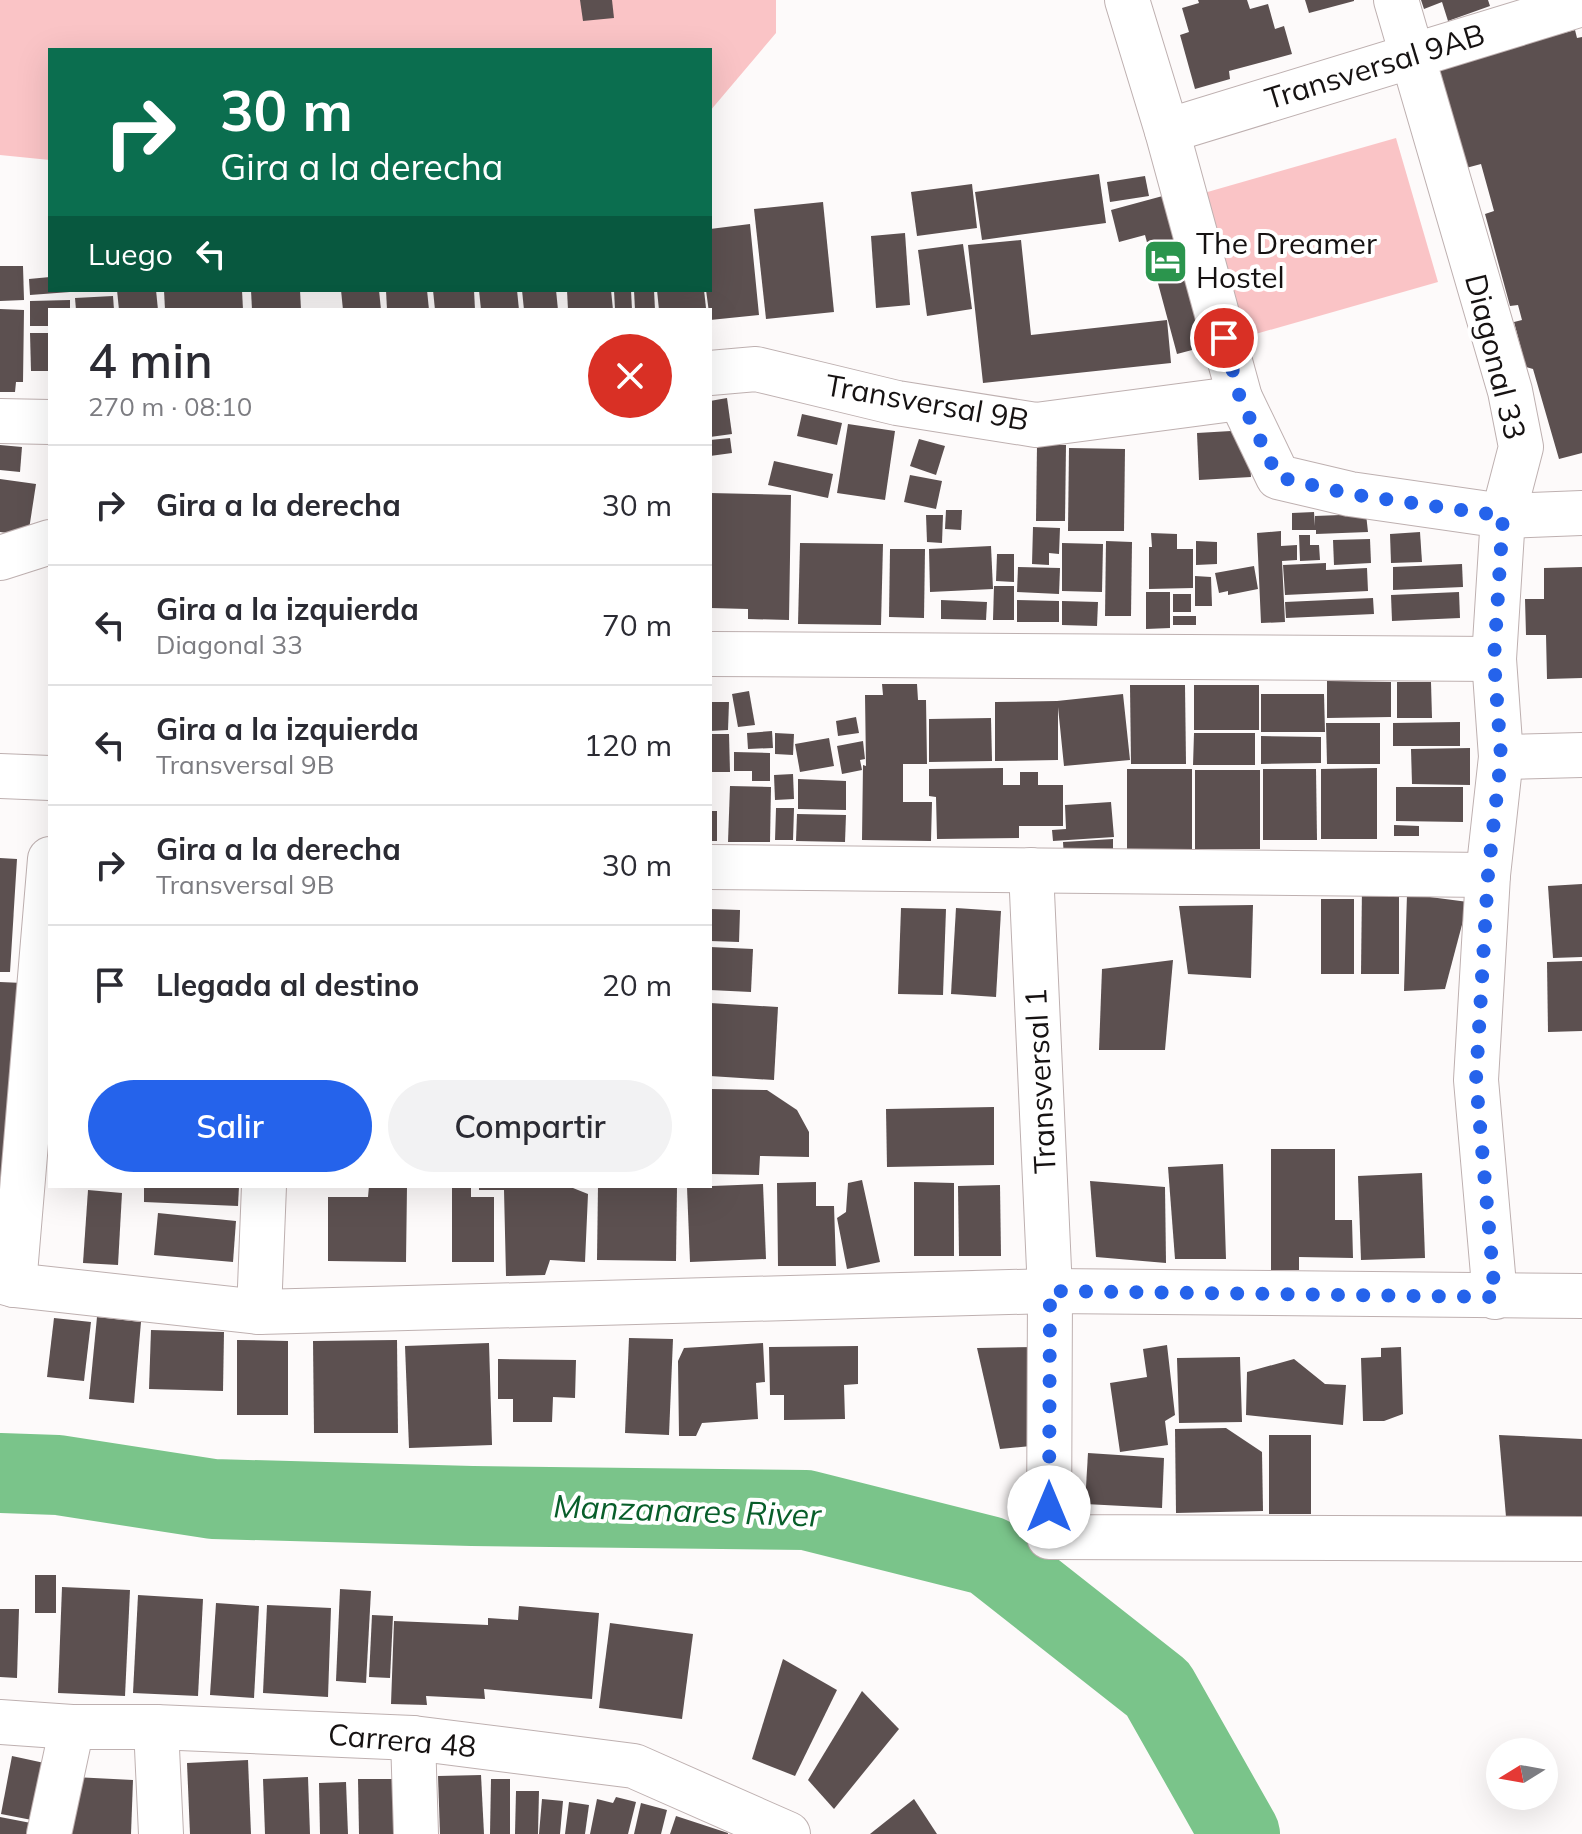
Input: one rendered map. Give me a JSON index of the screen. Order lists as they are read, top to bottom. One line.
{"streets":{"street":["Transversal 9AB","Diagonal 33","Transversal 9B","Transversal 1","Carrera 48"]},"crossings":[["Transversal 9AB","Diagonal 33"]],"water":["Manzanares River"],"places":{"hotel":["The Dreamer Hostel"]},"north":"left","page":{"turn":["30 m","Gira a la derecha"],"then":"Luego","heading":["4 min","270 m · 08:10"],"list":[{"name":"Gira a la derecha","value":"30 m"},{"name":"Gira a la izquierda","note":"Diagonal 33","value":"70 m"},{"name":"Gira a la izquierda","note":"Transversal 9B","value":"120 m"},{"name":"Gira a la derecha","note":"Transversal 9B","value":"30 m"},{"name":"Llegada al destino","value":"20 m"}],"buttons":["Salir","Compartir"]}}
